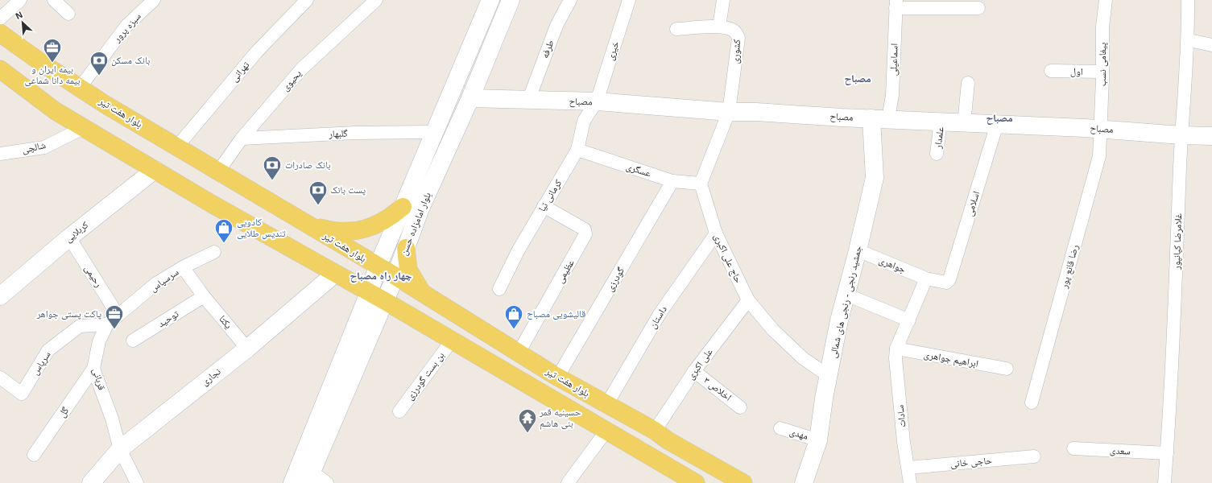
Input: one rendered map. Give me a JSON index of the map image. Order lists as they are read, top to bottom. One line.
{"streets":{"main road":["بلوار هفت تیر"],"street":["سبزه پرور","طرفه","خیری","کشوری","اسماعیلی","پیغامی نسب","تهرانی","اول","یحیوی","مصباح","گلبهار","علمدار","شالچی","عسگری","کرمانی نیا","اسلامی","بلوار امامزاده حسن","کربلایی","غلامرضا کیانپور","حاج علی اکبری","جواهری","رضا قانع پور","عظیمی","رحیمی","گودرزی","سرسپاس","جمشید رنجی - رنجی های شمالی","داستان","توحید","یکتا","ابراهیم جواهری","سرپاس","علی اکبری","بن بست گودرزی","نجاری","قربانی","اخلاص ۳","گل","سادات","مهدی","سعدی","حاجی خانی"]},"crossings":[["سبزه پرور","بلوار هفت تیر"],["طرفه","مصباح"],["خیری","مصباح"],["خیری","کرمانی نیا"],["کشوری","مصباح"],["اسماعیلی","مصباح"],["پیغامی نسب","اول"],["پیغامی نسب","مصباح"],["پیغامی نسب","رضا قانع پور"],["تهرانی","بلوار هفت تیر"],["یحیوی","بلوار هفت تیر"],["یحیوی","گلبهار"],["مصباح","علمدار"],["مصباح","کرمانی نیا"],["مصباح","اسلامی"],["مصباح","بلوار امامزاده حسن"],["مصباح","غلامرضا کیانپور"],["مصباح","رضا قانع پور"],["مصباح","جمشید رنجی - رنجی های شمالی"],["بلوار هفت تیر","بلوار امامزاده حسن"],["بلوار هفت تیر","عظیمی"],["بلوار هفت تیر","گودرزی"],["بلوار هفت تیر","داستان"],["بلوار هفت تیر","علی اکبری"],["گلبهار","بلوار امامزاده حسن"],["عسگری","کرمانی نیا"],["عسگری","حاج علی اکبری"],["عسگری","گودرزی"],["کرمانی نیا","عظیمی"],["اسلامی","جواهری"],["کربلایی","رحیمی"],["غلامرضا کیانپور","سعدی"],["حاج علی اکبری","جمشید رنجی - رنجی های شمالی"],["حاج علی اکبری","داستان"],["حاج علی اکبری","علی اکبری"],["جواهری","جمشید رنجی - رنجی های شمالی"],["رحیمی","سرسپاس"],["رحیمی","قربانی"],["سرسپاس","یکتا"],["سرسپاس","قربانی"],["جمشید رنجی - رنجی های شمالی","مهدی"],["توحید","یکتا"],["یکتا","نجاری"],["ابراهیم جواهری","سادات"],["سرپاس","قربانی"],["علی اکبری","اخلاص ۳"],["نجاری","قربانی"],["قربانی","گل"],["سادات","حاجی خانی"]],"districts":["مصباح","مصباح","چهار راه مصباح"],"places":{"office":["بیمه ایران و بیمه دانا شماعی","پاکت پستی جواهر"],"bank":["بانک مسکن","بانک صادرات","پست بانک"],"shop":["کادویی تندیس طلایی","قالیشویی مصباح"],"temple":["حسینیه قمر بنی هاشم"]},"north":"top left"}
